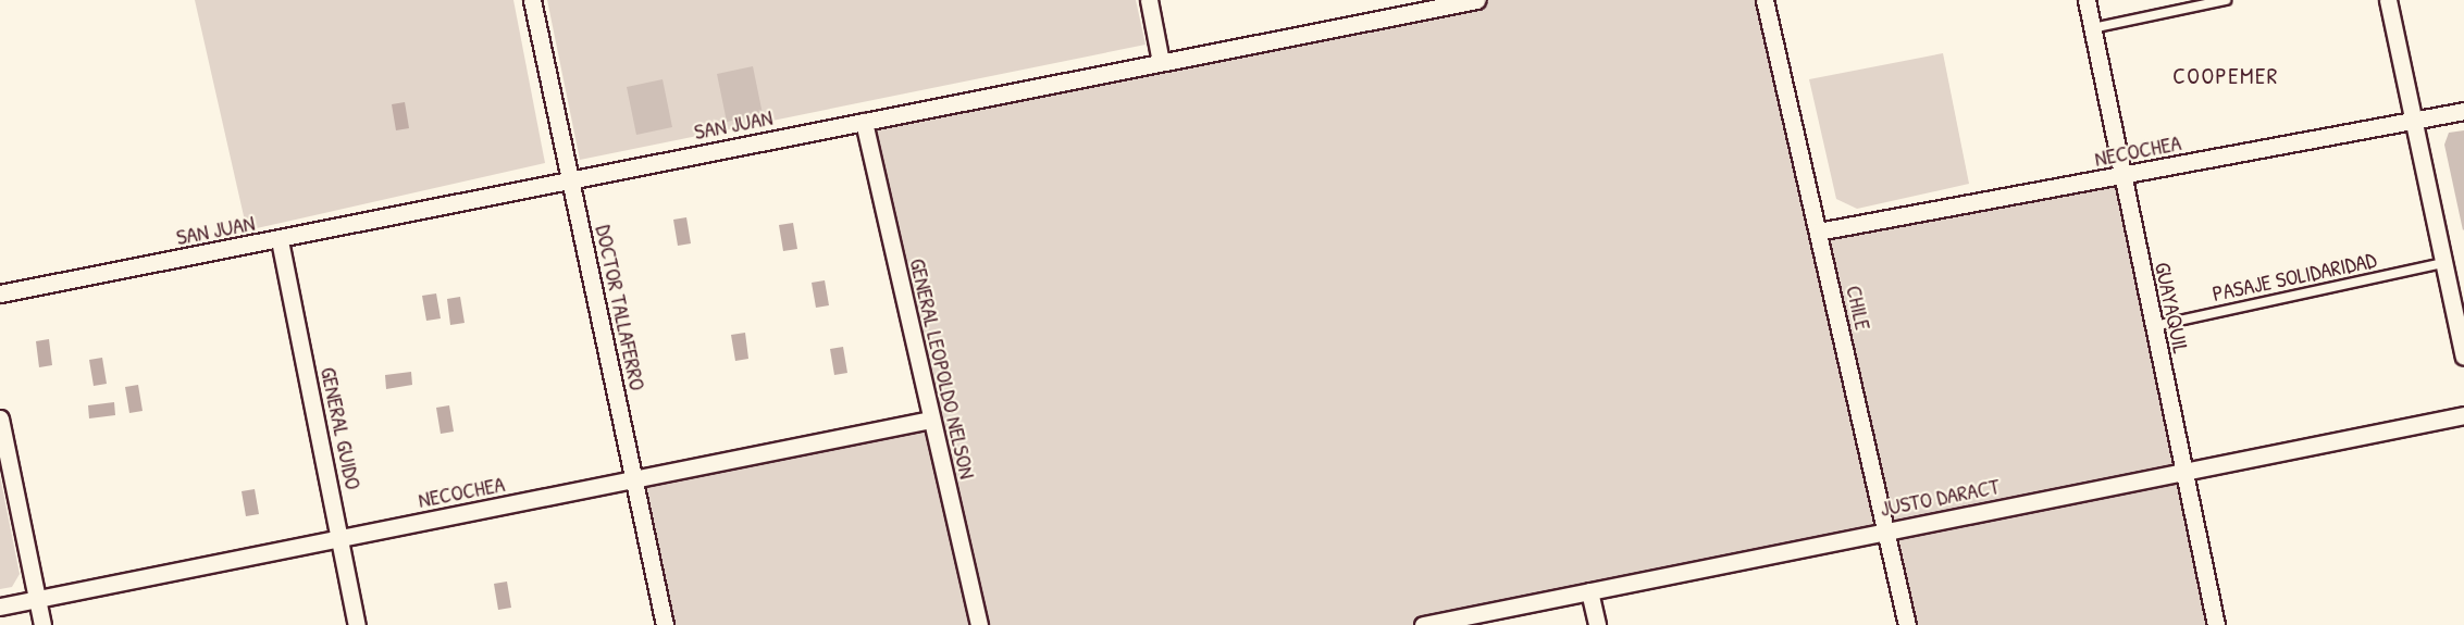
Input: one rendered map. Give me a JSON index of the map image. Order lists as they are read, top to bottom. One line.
{"streets":{"street":["SAN JUAN","NECOCHEA","DOCTOR TALLAFERRO","CHILE","GUAYAQUIL","GENERAL LEOPOLDO NELSON","GENERAL GUIDO","JUSTO DARACT"],"lane":["PASAJE SOLIDARIDAD"]},"crossings":[["SAN JUAN","DOCTOR TALLAFERRO"],["SAN JUAN","GENERAL LEOPOLDO NELSON"],["SAN JUAN","GENERAL GUIDO"],["NECOCHEA","DOCTOR TALLAFERRO"],["NECOCHEA","CHILE"],["NECOCHEA","GUAYAQUIL"],["NECOCHEA","GENERAL LEOPOLDO NELSON"],["NECOCHEA","GENERAL GUIDO"],["PASAJE SOLIDARIDAD","GUAYAQUIL"],["CHILE","JUSTO DARACT"],["GUAYAQUIL","JUSTO DARACT"]],"districts":["COOPEMER"]}
